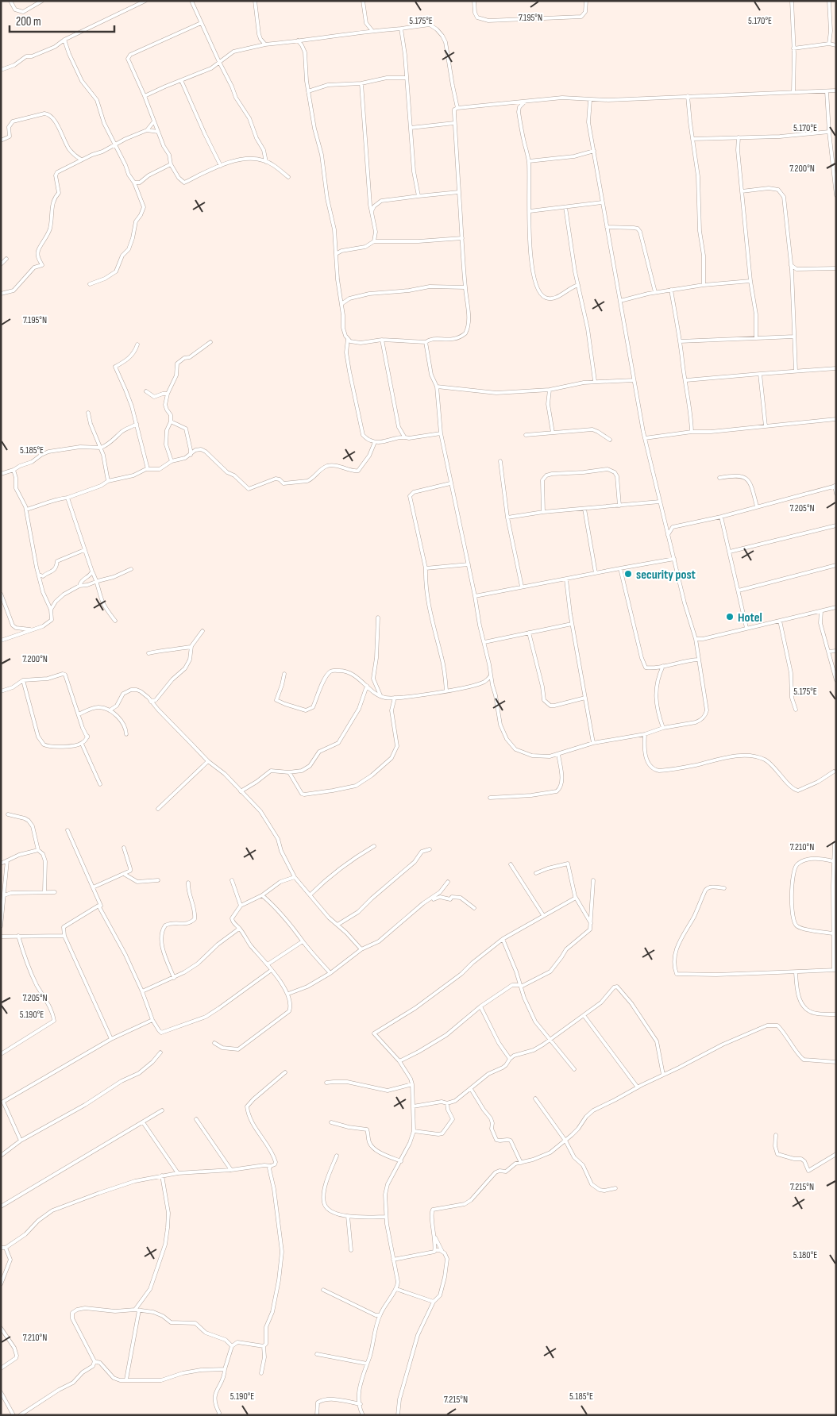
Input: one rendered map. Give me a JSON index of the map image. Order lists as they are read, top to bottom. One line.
{"places":["security post","Hotel"],"scale_bar":"200 m","coordinates":["7.195°N","5.175°E","5.170°E","7.200°N","5.185°E","7.205°N","7.210°N","5.190°E","7.215°N","5.180°E"]}
